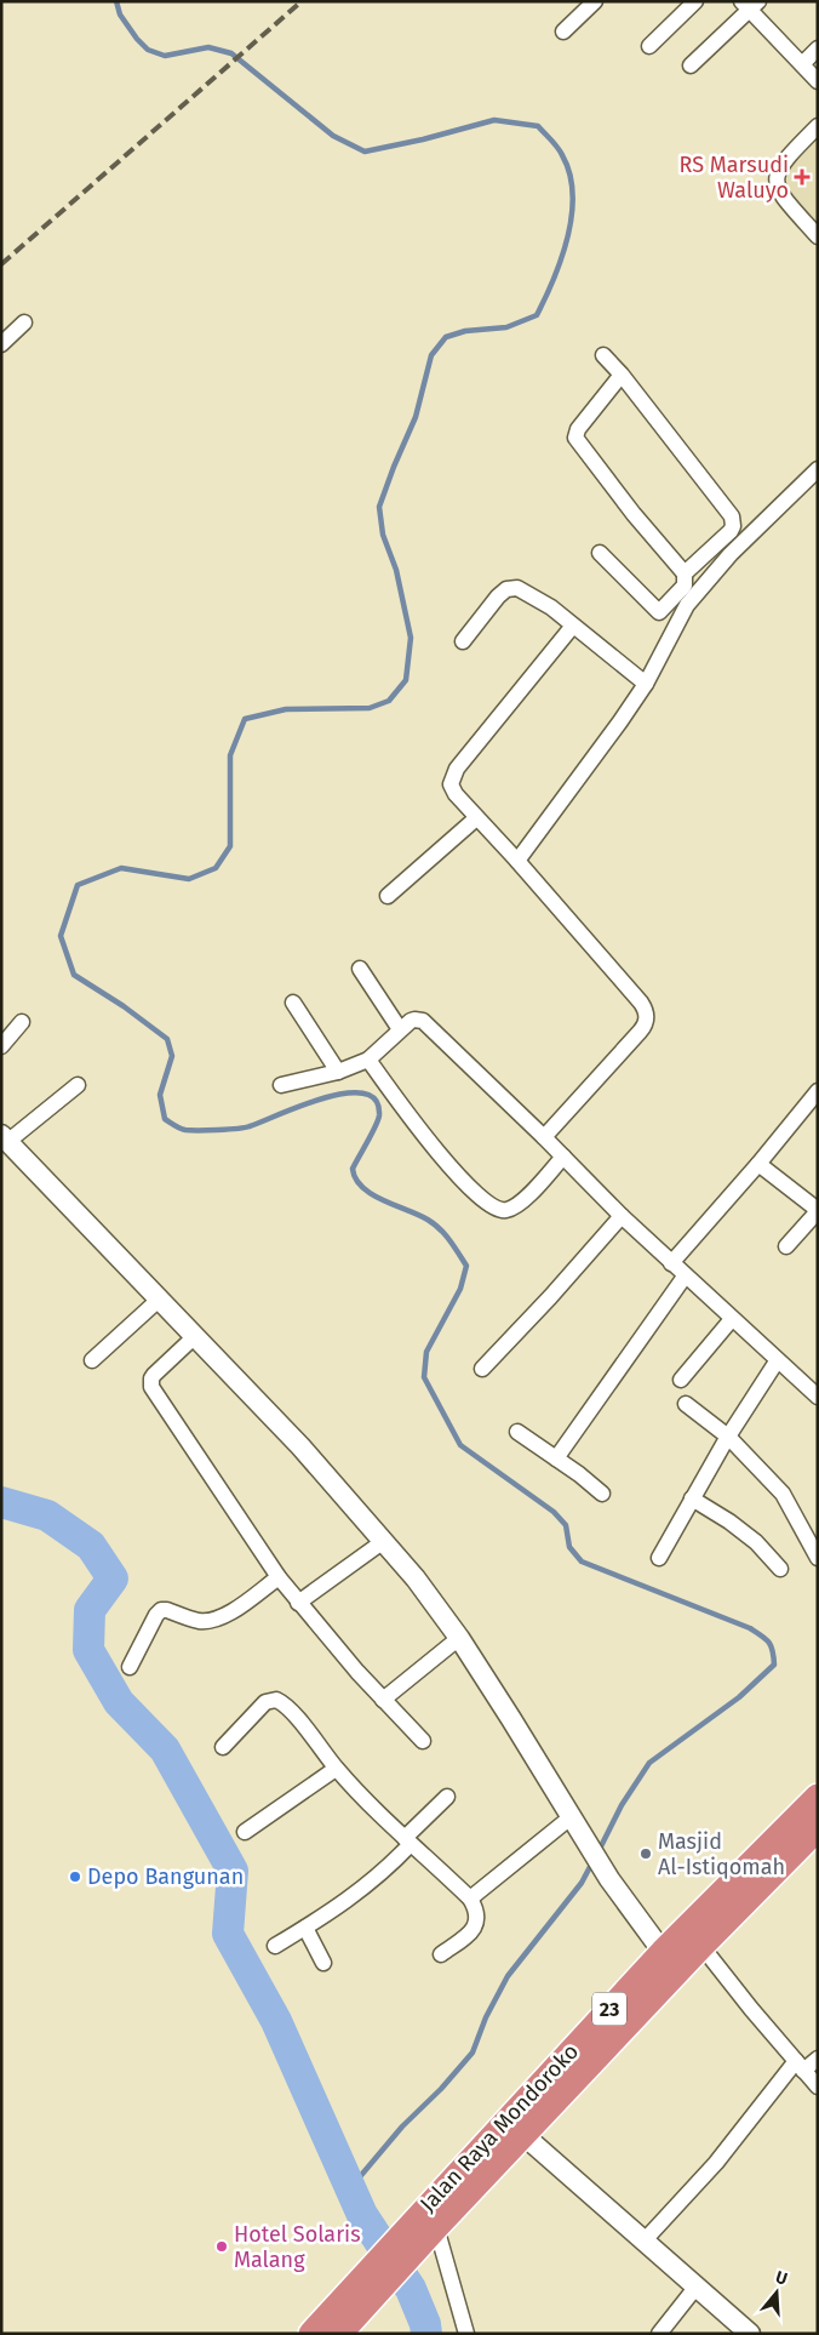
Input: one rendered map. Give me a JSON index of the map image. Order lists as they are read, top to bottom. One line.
{"streets":{"highway":["23","Jalan Raya Mondoroko"]},"places":{"health":["RS Marsudi Waluyo"],"other":["Masjid Al-Istiqomah","Depo Bangunan","Hotel Solaris Malang"]},"north":"top"}
